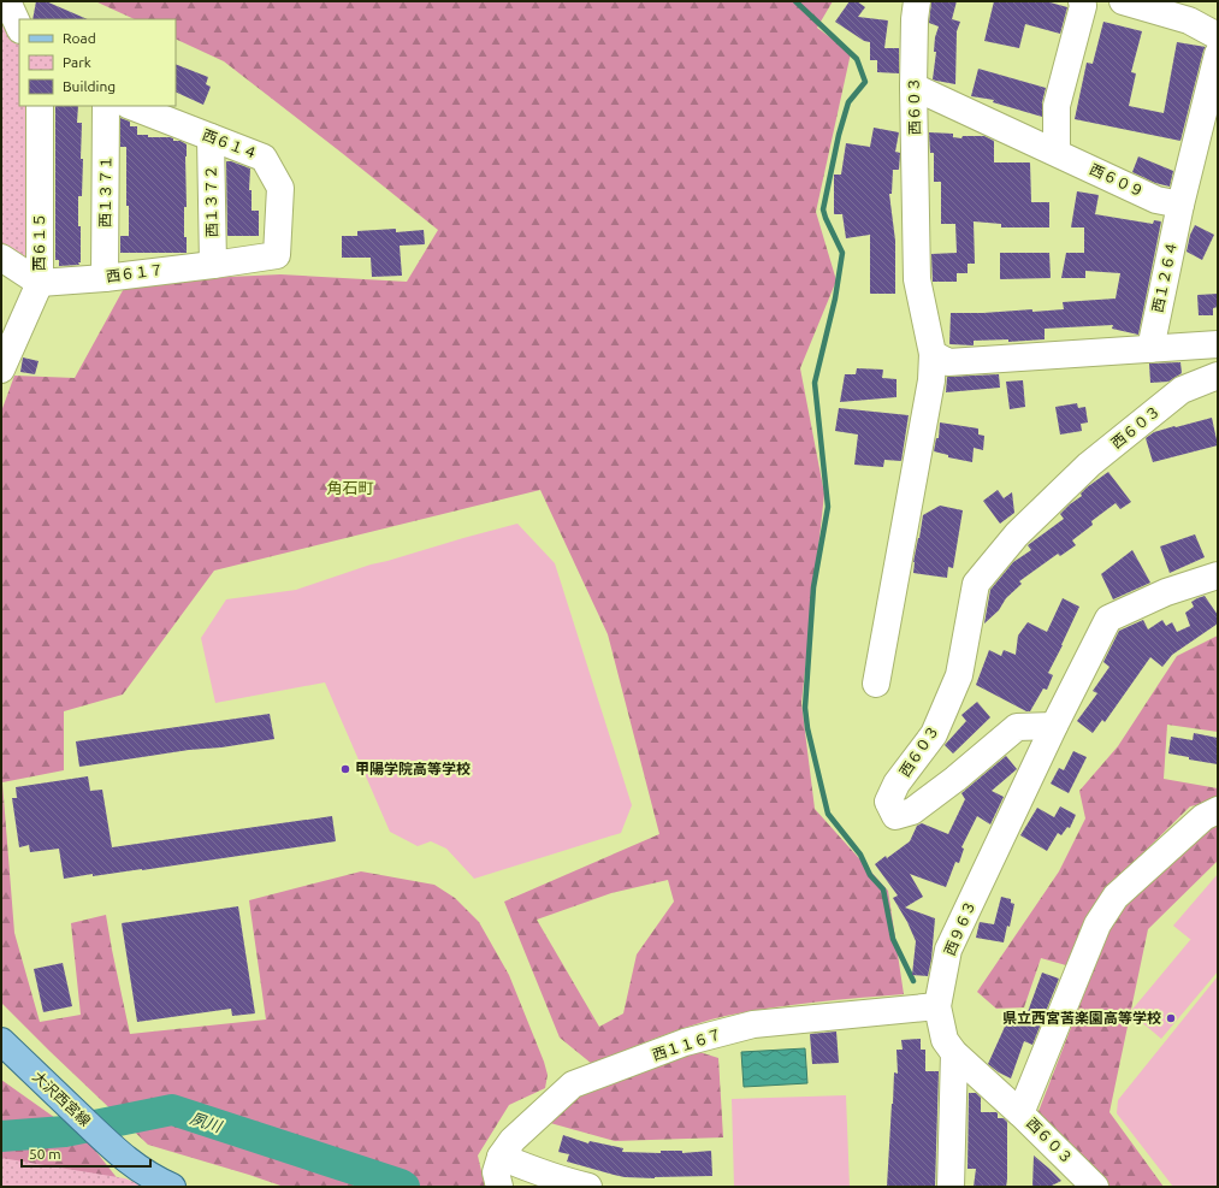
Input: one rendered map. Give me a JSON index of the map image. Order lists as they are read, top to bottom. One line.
{"streets":{"main road":["大沢西宮線"],"street":["西６０３","西６１４","西６０９","西１３７１","西１３７２","西６１５","西６１７","西１２６４","西９６３","西１１６７"]},"crossings":[["西６０３","西６０９"],["西６０３","西９６３"],["西６１４","西１３７２"],["西６１４","西６１７"],["西６０９","西１２６４"],["西１３７１","西６１７"],["西１３７２","西６１７"],["西６１５","西６１７"],["西９６３","西１１６７"]],"districts":["角石町"],"water":["夙川"],"places":["甲陽学院高等学校","県立西宮苦楽園高等学校"],"legend":["Road","Park","Building"],"scale_bar":"50 m"}
